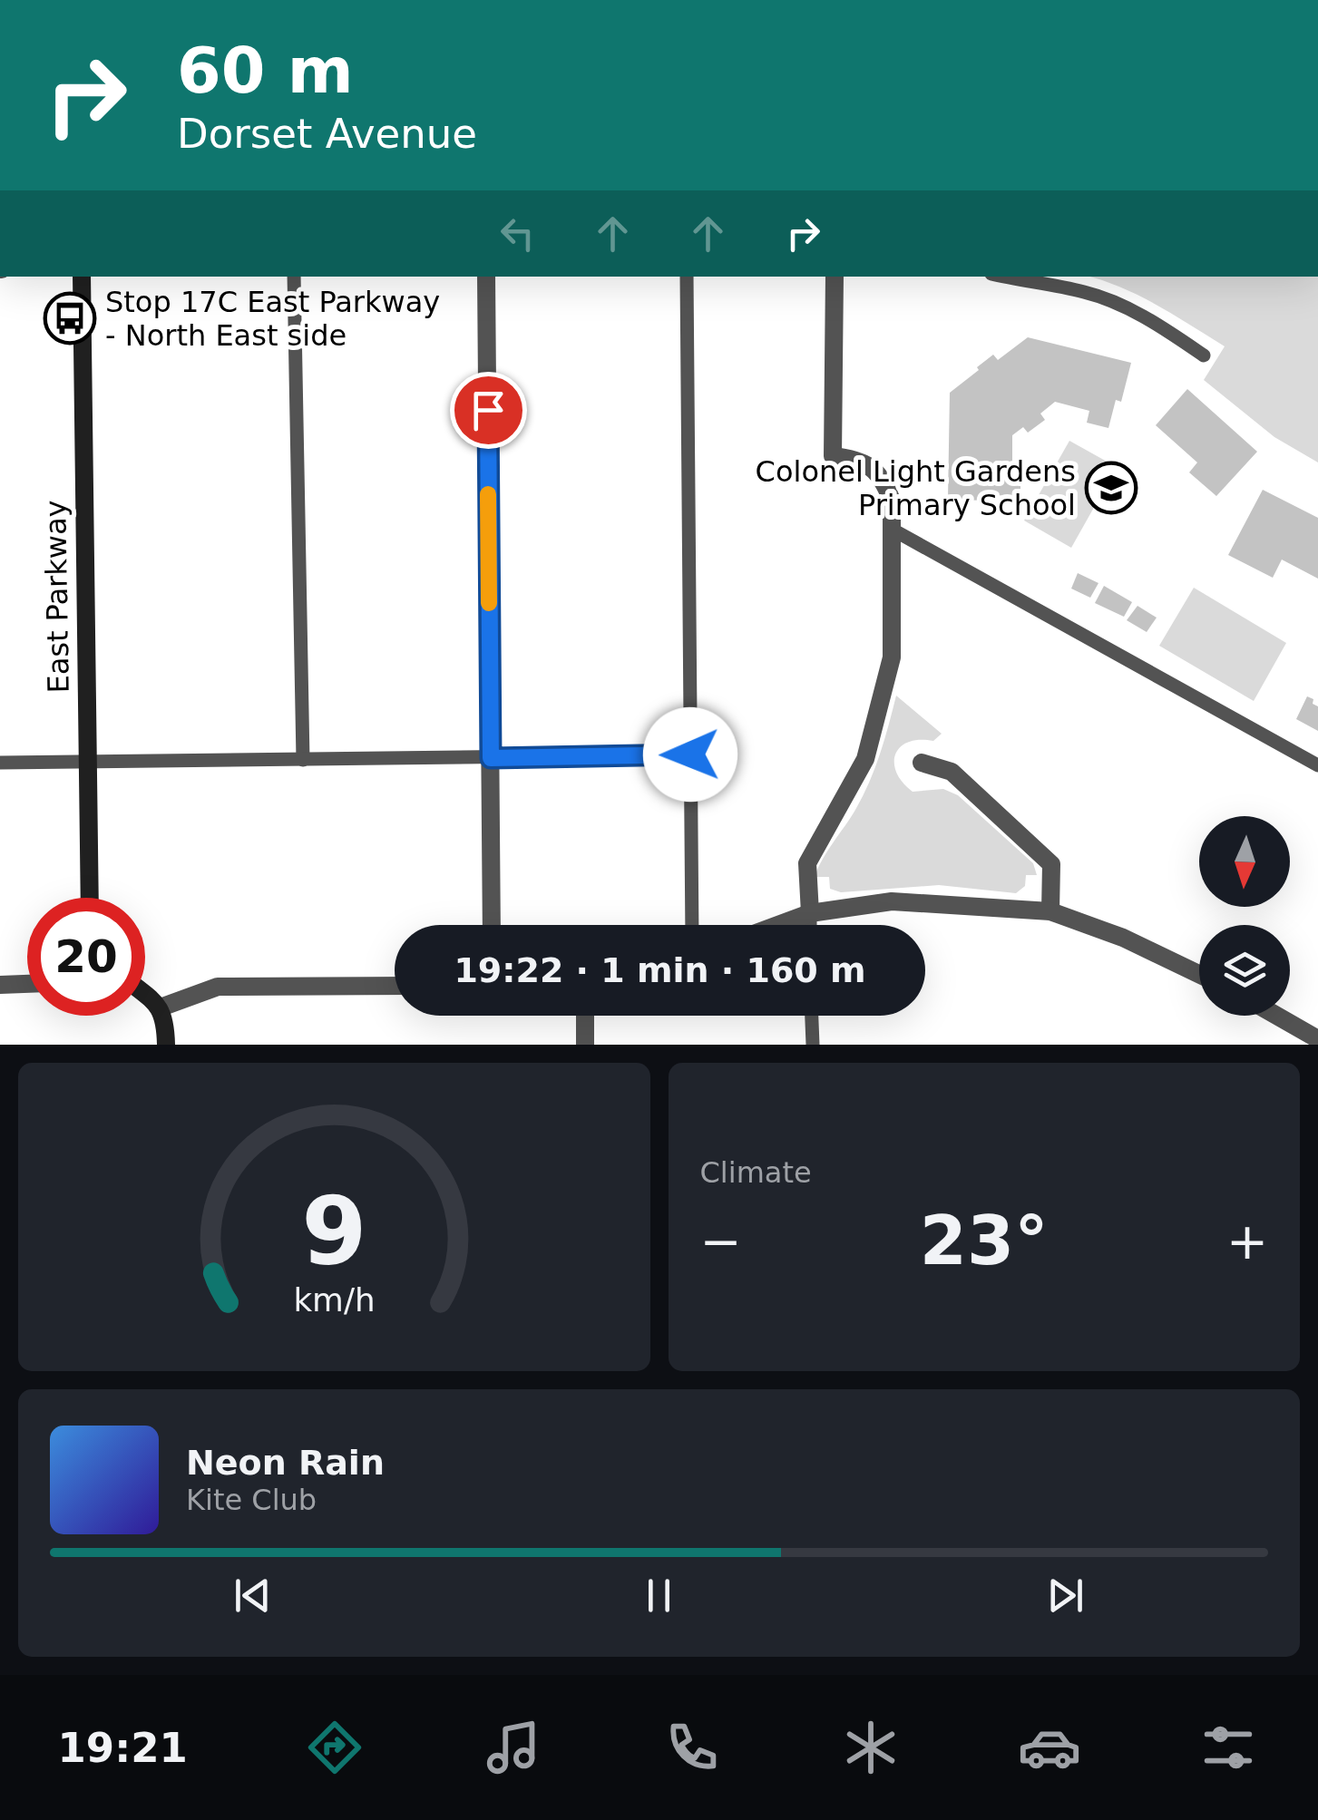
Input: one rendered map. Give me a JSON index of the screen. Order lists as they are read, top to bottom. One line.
{"streets":{"street":["East Parkway"]},"places":{"bus stop":["Stop 17C East Parkway - North East side"],"school or university":["Colonel Light Gardens Primary School"]},"north":"bottom","page":{"turn":["60 m","Dorset Avenue"],"limit":"20","trip":"19:22 · 1 min · 160 m","tile":"Climate","heat":["−","23°","+"],"song":["Neon Rain","Kite Club"],"tabs":"19:21","gauge":["9","km/h"]}}
